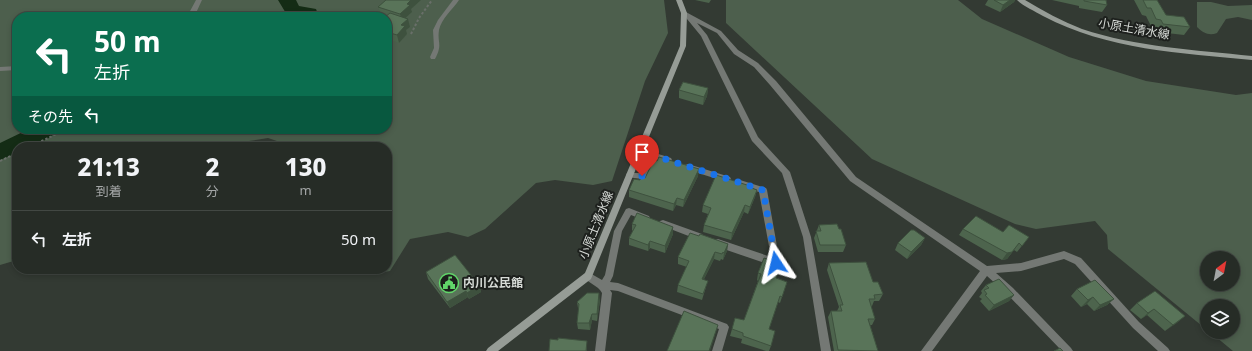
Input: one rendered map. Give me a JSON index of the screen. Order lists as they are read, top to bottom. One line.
{"streets":{"main road":["小原土清水線"]},"places":{"public building":["内川公民館"]},"north":"top right","page":{"turn":["50 m","左折"],"then":"その先","eta":["21:13","到着","2","分","130","m"],"list":[{"name":"左折","value":"50 m"}]}}
